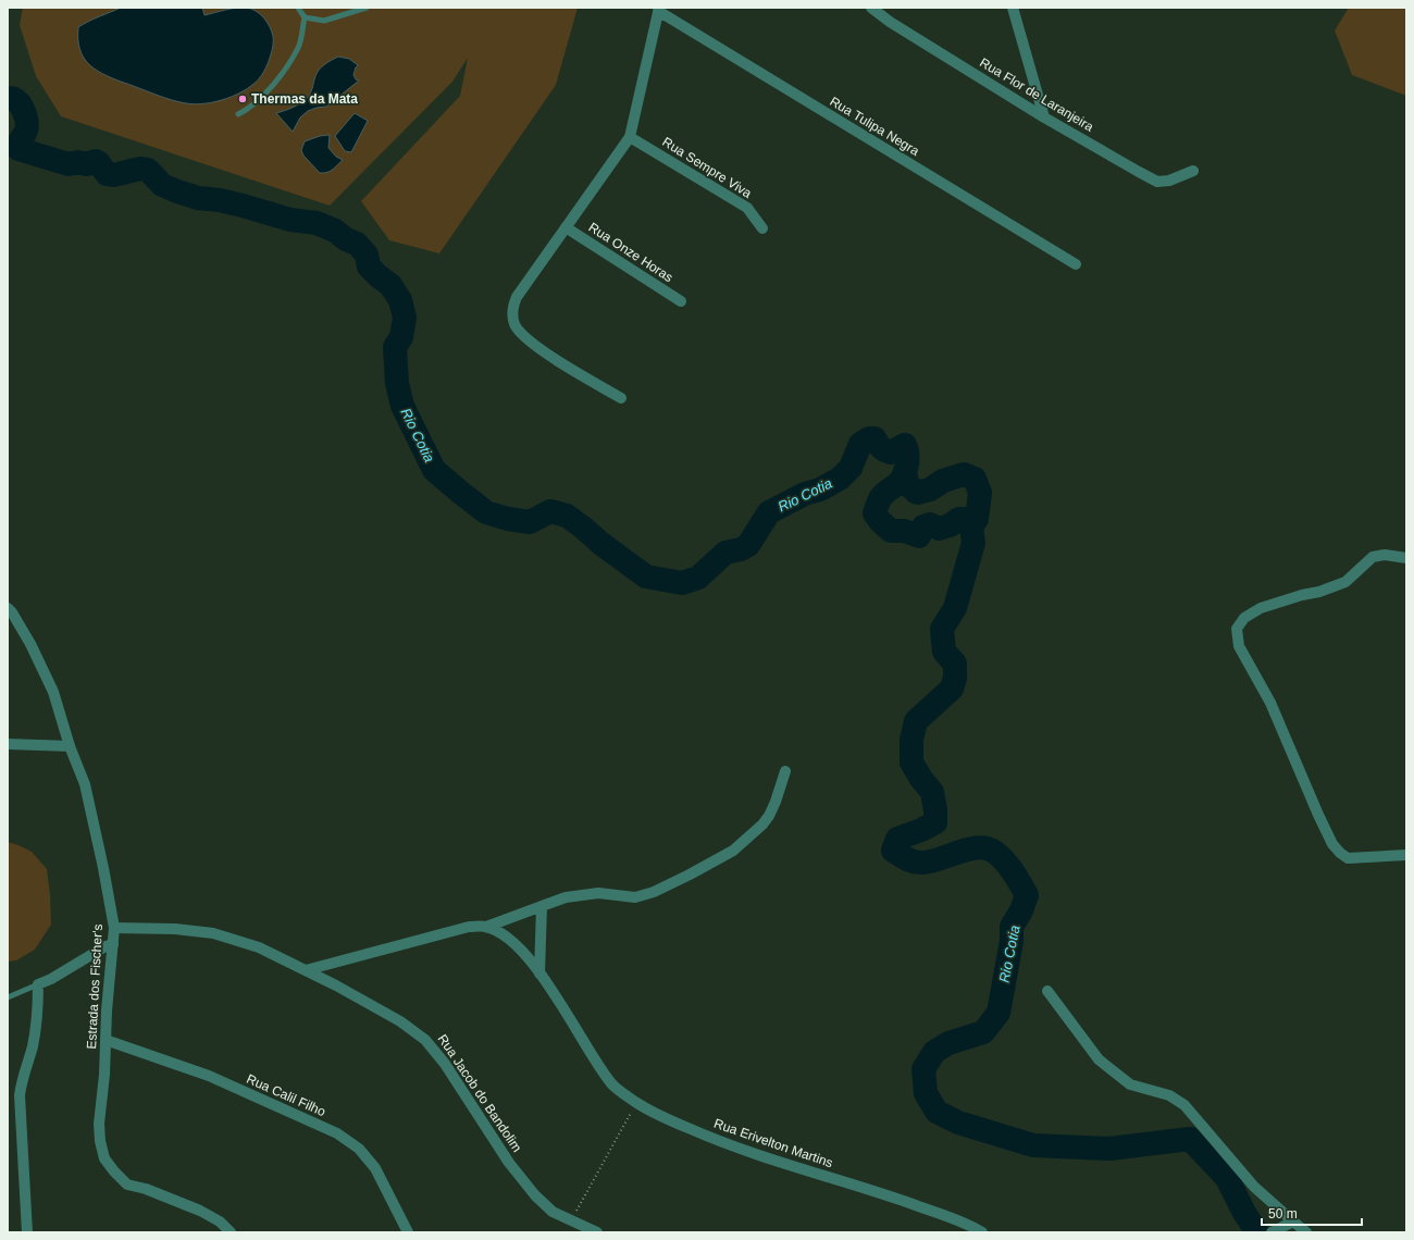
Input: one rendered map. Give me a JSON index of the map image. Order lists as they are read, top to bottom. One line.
{"streets":{"street":["Rua Flor de Laranjeira","Rua Tulipa Negra","Rua Sempre Viva","Rua Onze Horas","Estrada dos Fischer's","Rua Jacob do Bandolim","Rua Calil Filho","Rua Erivelton Martins"]},"crossings":[["Estrada dos Fischer's","Rua Jacob do Bandolim"],["Estrada dos Fischer's","Rua Calil Filho"]],"water":["Rio Cotia"],"places":["Thermas da Mata"],"scale_bar":"50 m"}
